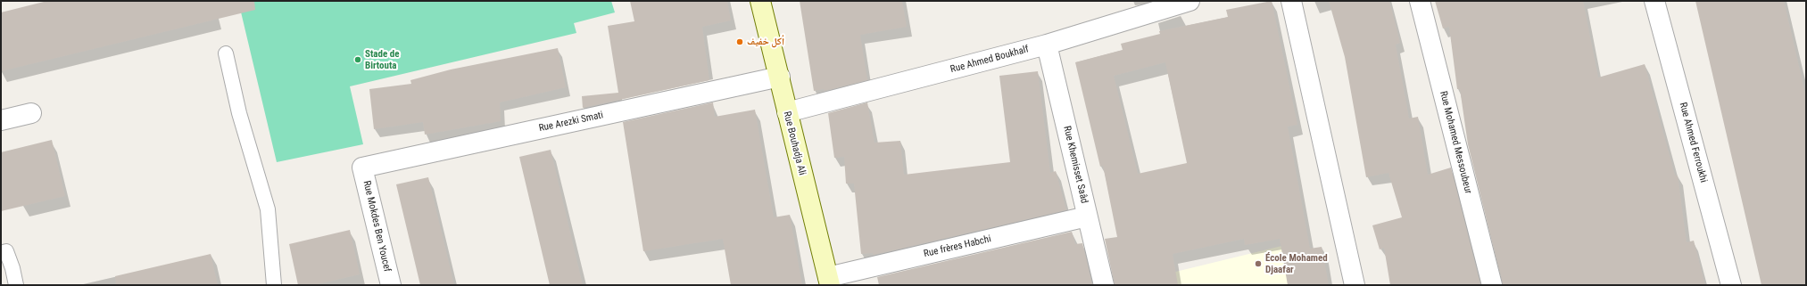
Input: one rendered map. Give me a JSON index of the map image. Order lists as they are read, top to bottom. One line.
{"streets":{"main road":["Rue Bouhadja Ali"],"street":["Rue Ahmed Boukhalf","Rue Arezki Smati","Rue Mohamed Messoubeur","Rue Ahmed Ferroukhi","Rue Khemisset Saâd","Rue Mokdes Ben Youcef","Rue frères Habchi"]},"crossings":[["Rue Ahmed Boukhalf","Rue Bouhadja Ali"],["Rue Ahmed Boukhalf","Rue Khemisset Saâd"],["Rue Arezki Smati","Rue Bouhadja Ali"],["Rue Arezki Smati","Rue Mokdes Ben Youcef"],["Rue Bouhadja Ali","Rue frères Habchi"],["Rue Khemisset Saâd","Rue frères Habchi"]],"places":["أكل خفيف","Stade de Birtouta","École Mohamed Djaafar"]}
